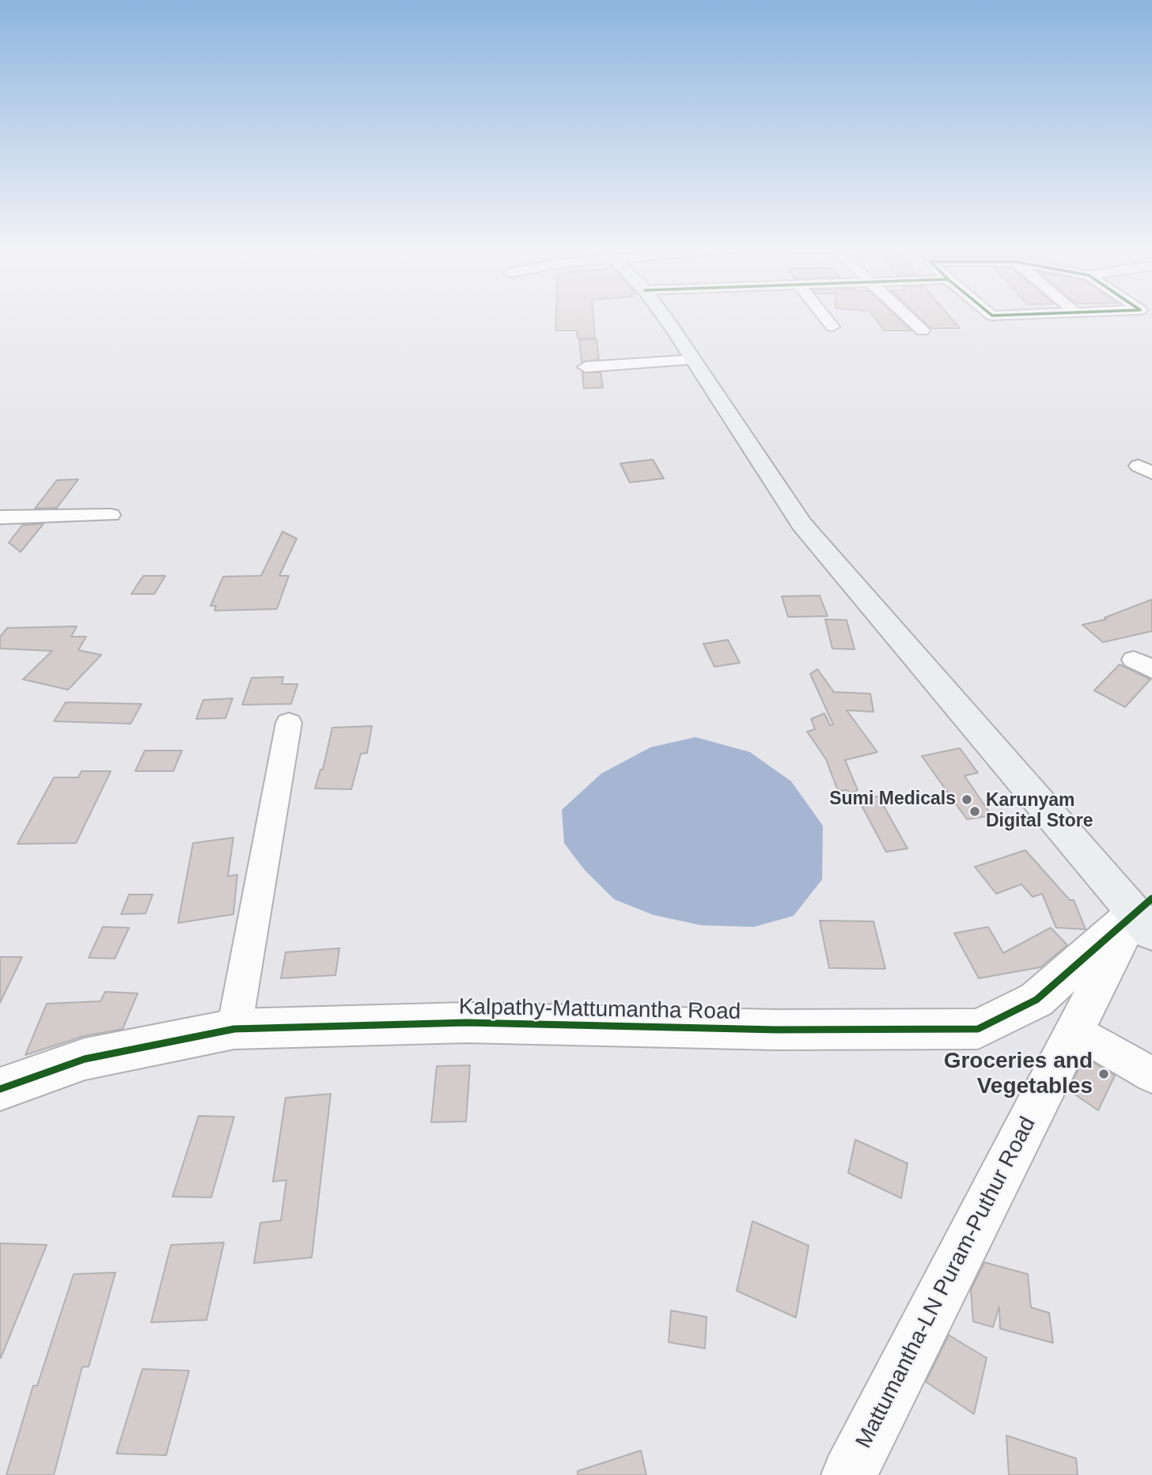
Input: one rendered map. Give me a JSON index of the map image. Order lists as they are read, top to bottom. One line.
{"streets":{"street":["Kalpathy-Mattumantha Road","Mattumantha-LN Puram-Puthur Road"]},"crossings":[["Kalpathy-Mattumantha Road","Mattumantha-LN Puram-Puthur Road"]],"places":["Sumi Medicals","Karunyam Digital Store","Groceries and Vegetables"]}
